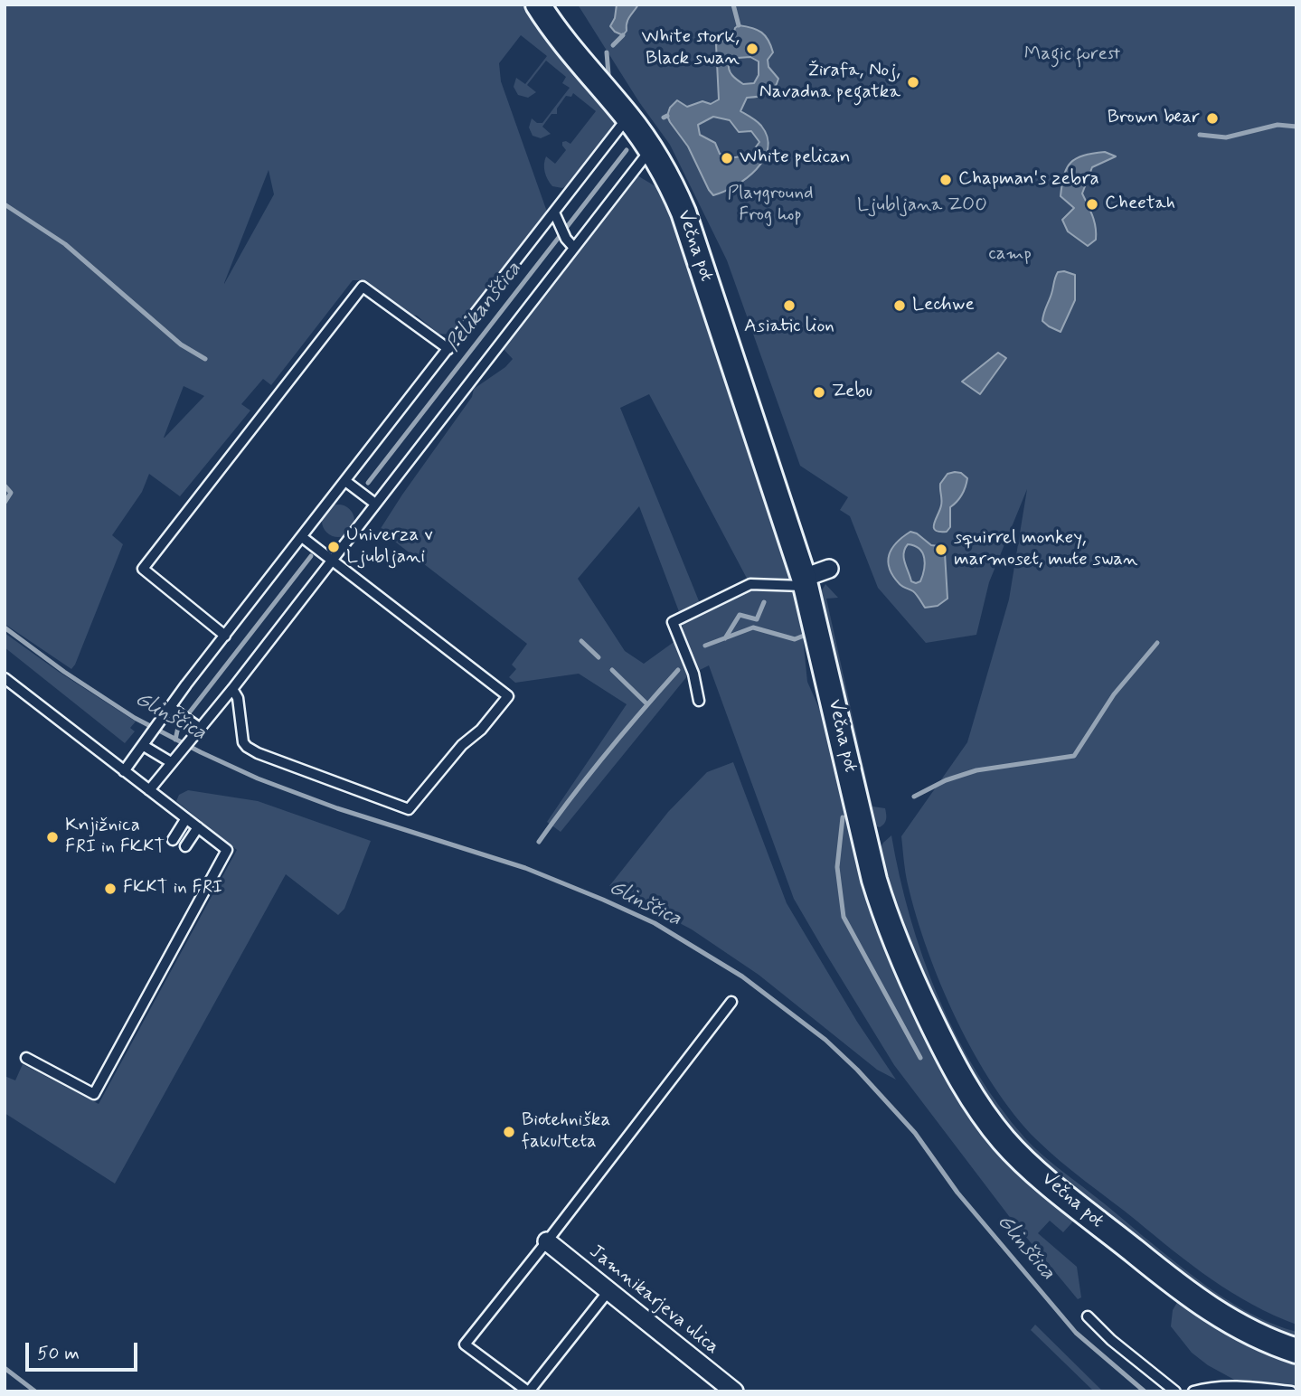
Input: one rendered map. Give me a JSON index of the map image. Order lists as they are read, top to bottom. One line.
{"streets":{"main road":["Večna pot"],"street":["Jamnikarjeva ulica"]},"water":["Pelikanščica","Glinščica"],"parks":["Magic forest","Playground Frog hop","Ljubljana ZOO","camp"],"places":["White stork, Black swan","Žirafa, Noj, Navadna pegatka","Brown bear","White pelican","Chapman's zebra","Cheetah","Asiatic lion","Lechwe","Zebu","Univerza v Ljubljani","squirrel monkey, marmoset, mute swan","Knjižnica FRI in FKKT","FKKT in FRI","Biotehniška fakulteta"],"scale_bar":"50 m"}
